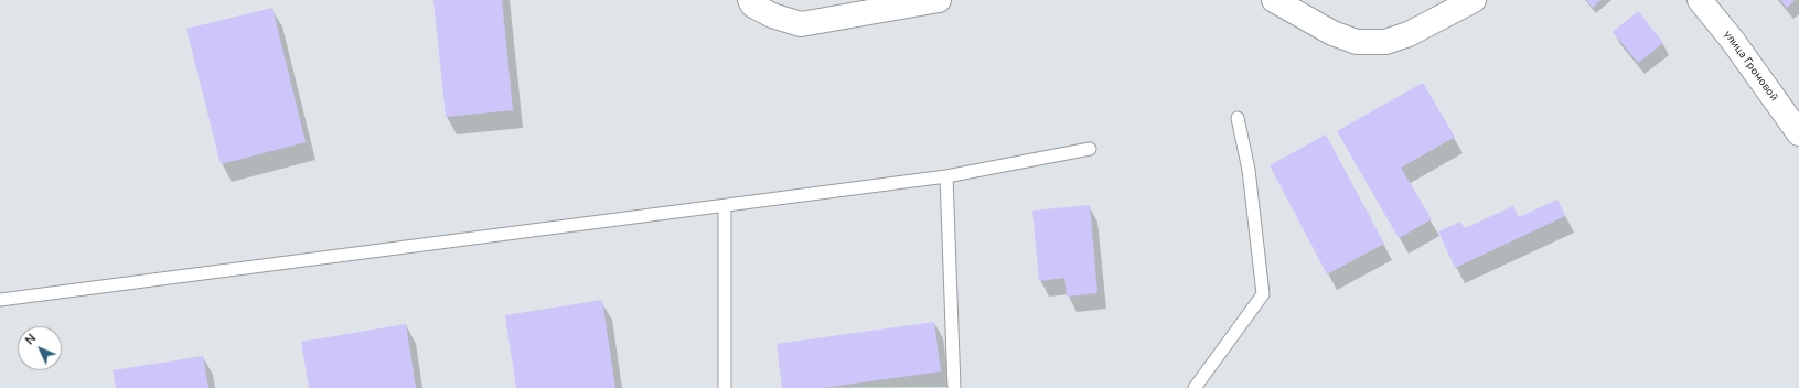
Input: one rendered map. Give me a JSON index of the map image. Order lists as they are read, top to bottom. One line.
{"streets":{"street":["улица Громовой"]},"north":"top left"}
